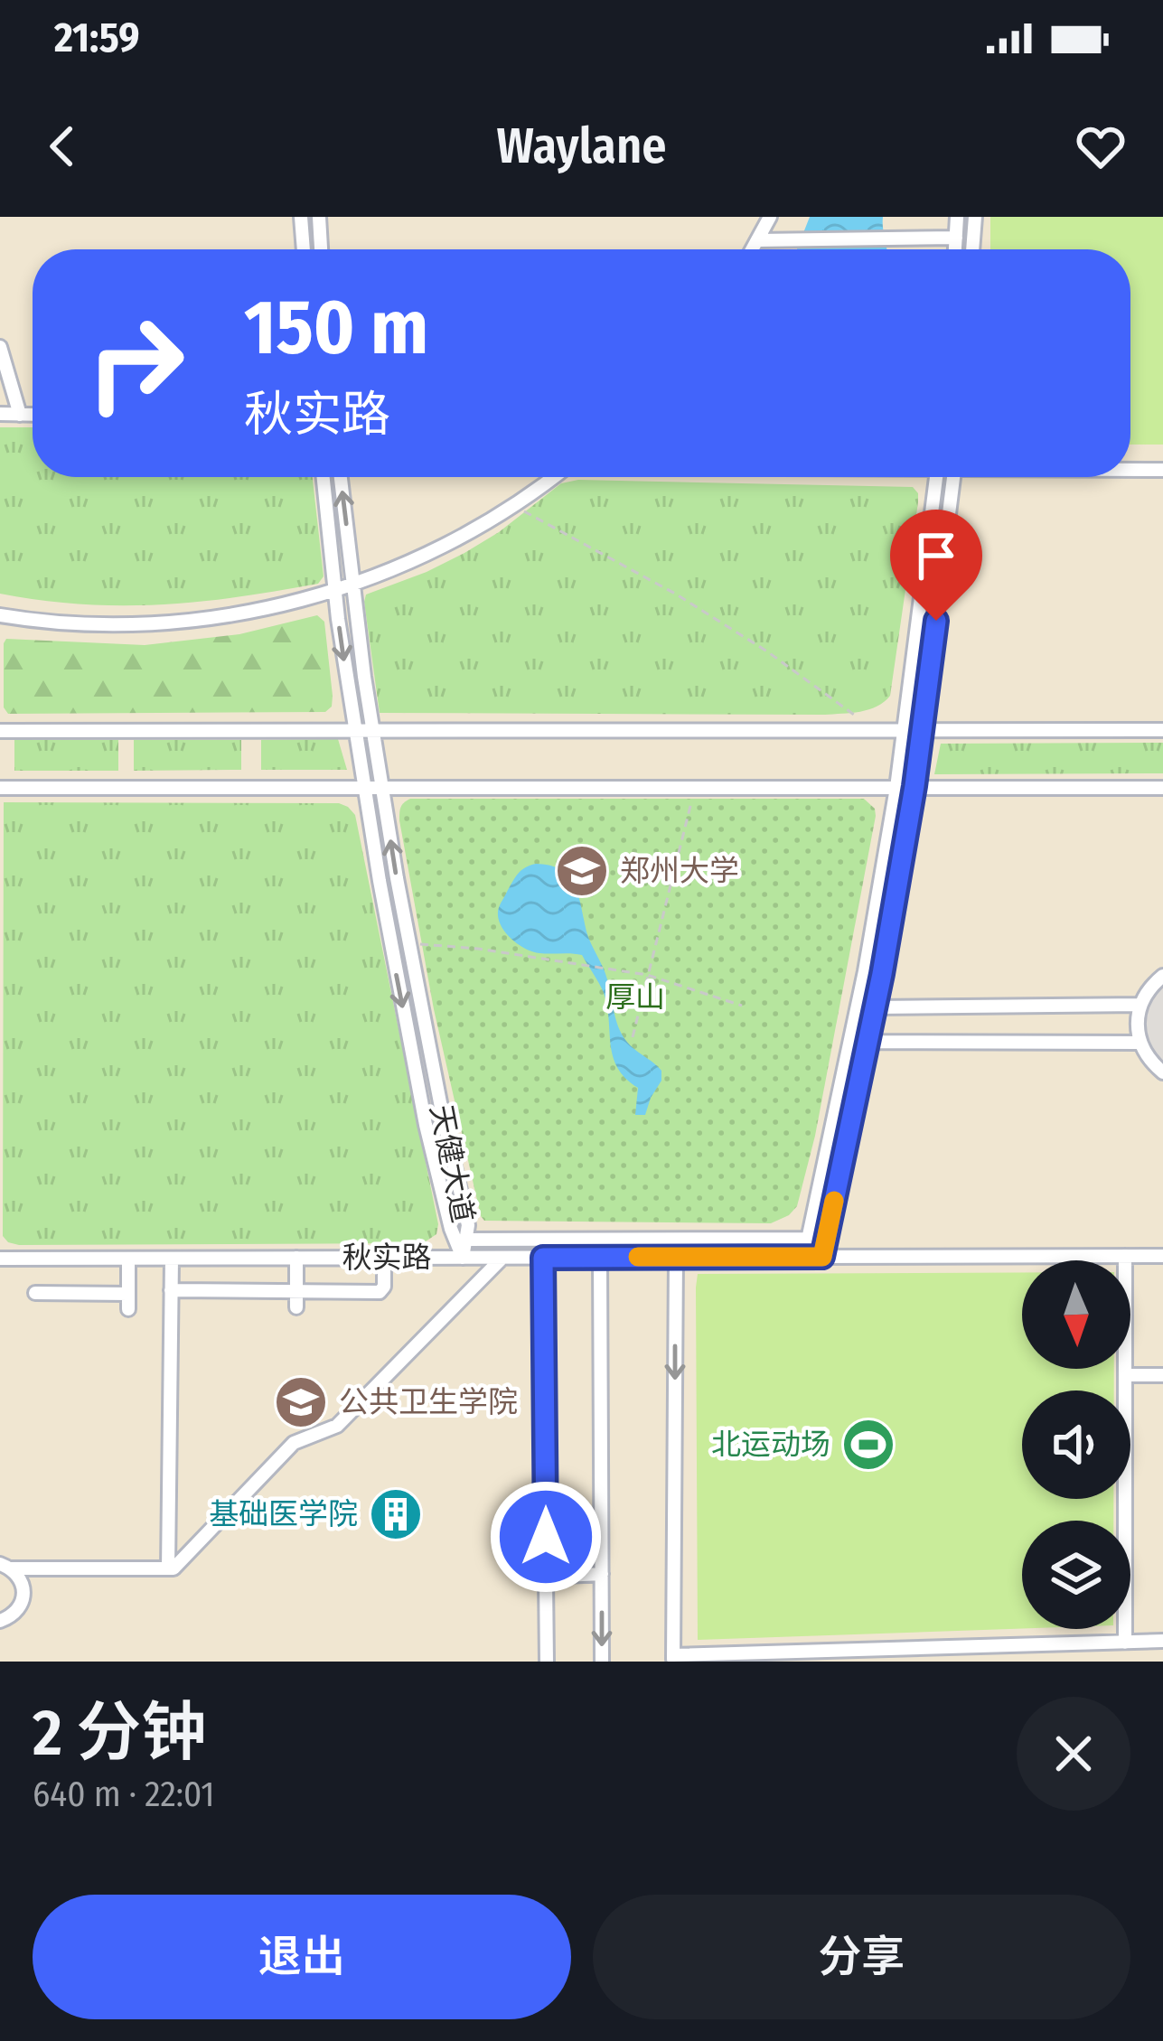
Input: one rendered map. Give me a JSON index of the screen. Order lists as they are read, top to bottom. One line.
{"streets":{"lane":["天健大道","秋实路"]},"crossings":[["天健大道","秋实路"]],"parks":["厚山"],"places":{"school or university":["郑州大学","公共卫生学院"],"sports":["北运动场"],"building":["基础医学院"]},"north":"bottom","page":{"status":"21:59","header":"Waylane","turn":["150 m","秋实路"],"heading":["2 分钟","640 m · 22:01"],"buttons":["退出","分享"]}}
